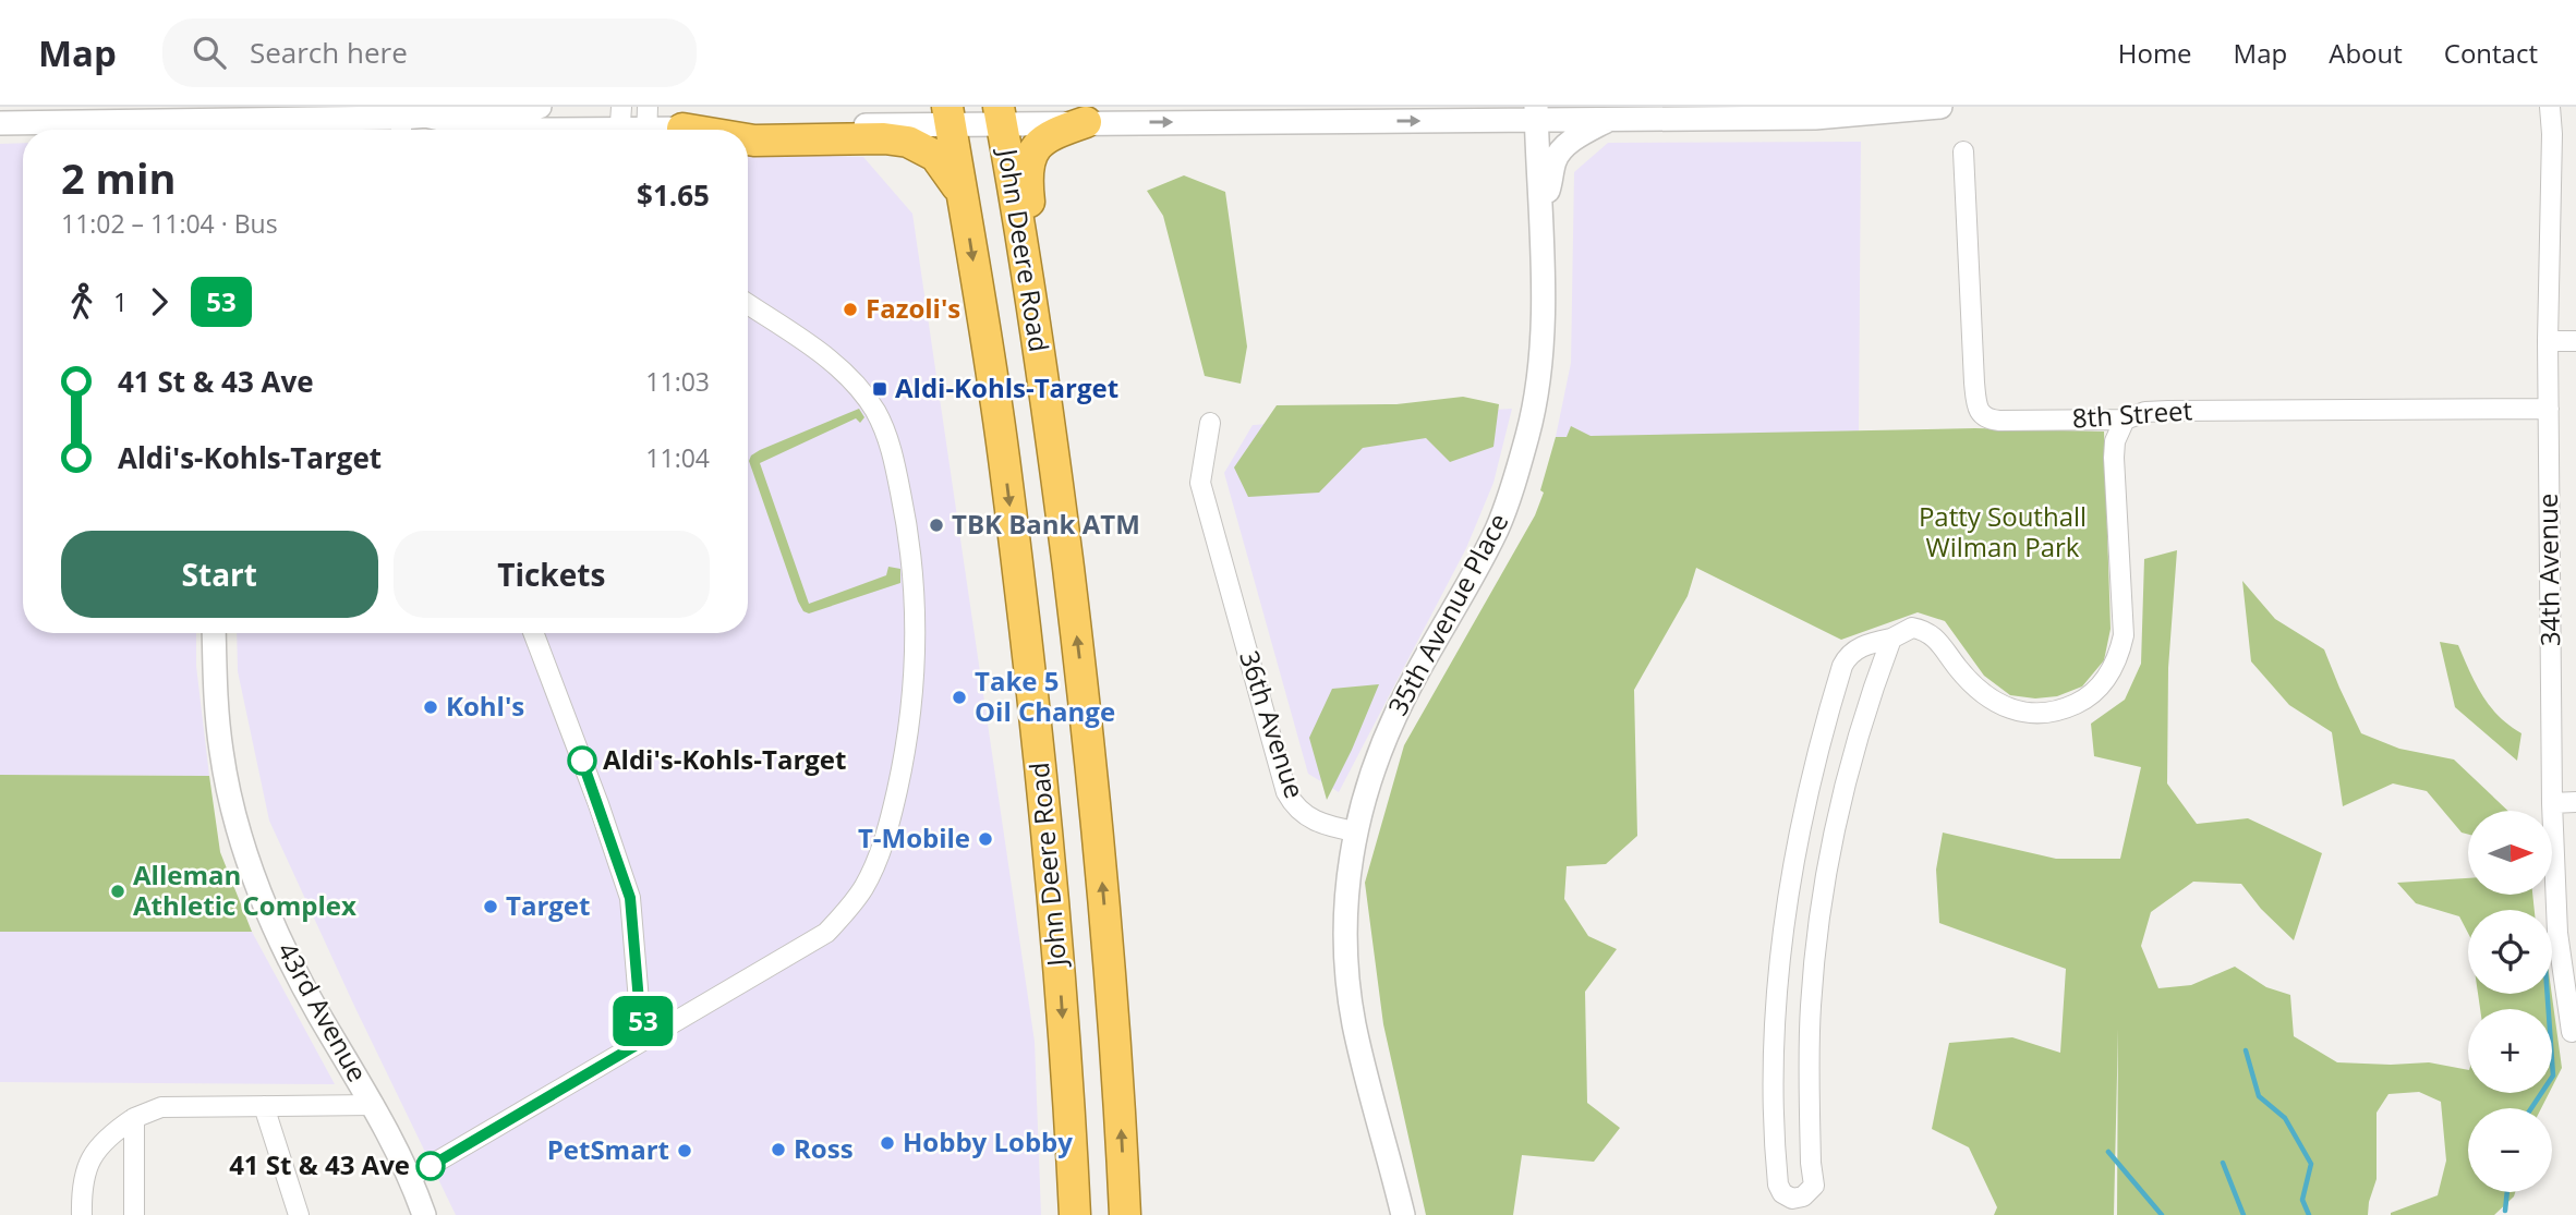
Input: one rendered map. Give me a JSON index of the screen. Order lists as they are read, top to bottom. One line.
{"streets":{"highway":["John Deere Road"],"street":["8th Street","34th Avenue","35th Avenue Place","36th Avenue","43rd Avenue"]},"crossings":[["8th Street","34th Avenue"],["35th Avenue Place","36th Avenue"]],"parks":["Patty Southall Wilman Park"],"places":{"other":["Fazoli's","TBK Bank ATM","Take 5 Oil Change","Kohl's","Aldi's-Kohls-Target","T-Mobile","Alleman Athletic Complex","Target","Hobby Lobby","Ross","PetSmart","41 St & 43 Ave"],"transit":["Aldi-Kohls-Target"]},"lines":["bus line 53"],"north":"right","page":{"header":"Map","search":"Search here","nav":["Home","Map","About","Contact"],"on_map":"53","heading":["2 min","11:02 – 11:04 · Bus","$1.65"],"legs":["1","53"],"list":[{"name":"41 St & 43 Ave","value":"11:03"},{"name":"Aldi's-Kohls-Target","value":"11:04"}],"buttons":["Start","Tickets"],"map_buttons":["+","−"]}}
